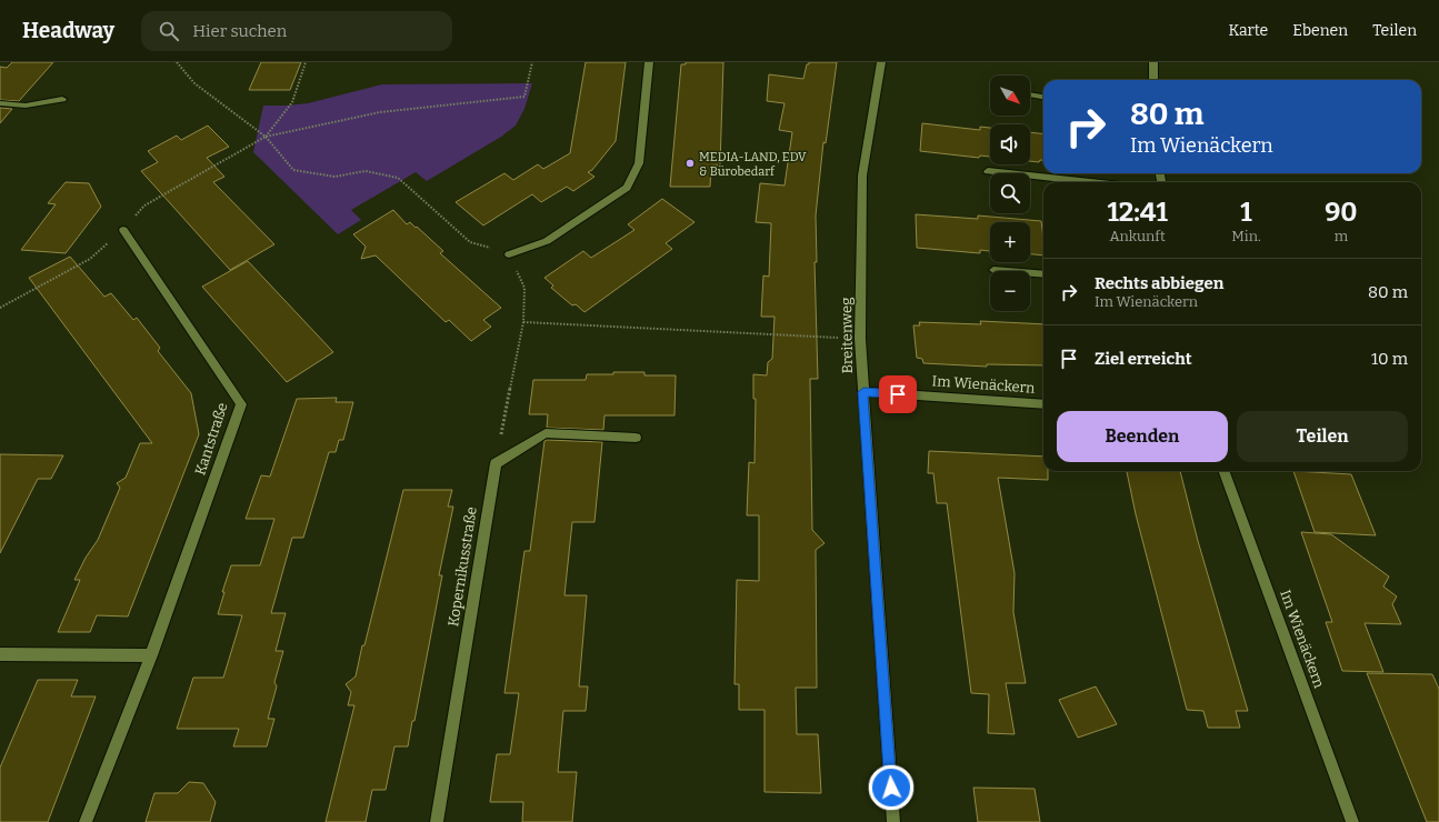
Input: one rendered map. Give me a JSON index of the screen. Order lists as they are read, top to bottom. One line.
{"streets":{"street":["Breitenweg","Im Wienäckern","Kantstraße","Kopernikusstraße"]},"crossings":[["Breitenweg","Im Wienäckern"]],"places":["MEDIA-LAND, EDV & Bürobedarf"],"north":"bottom right","page":{"header":"Headway","search":"Hier suchen","nav":["Karte","Ebenen","Teilen"],"map_buttons":["+","−"],"turn":["80 m","Im Wienäckern"],"eta":["12:41","Ankunft","1","Min.","90","m"],"list":[{"name":"Rechts abbiegen","note":"Im Wienäckern","value":"80 m"},{"name":"Ziel erreicht","value":"10 m"}],"buttons":["Beenden","Teilen"]}}
